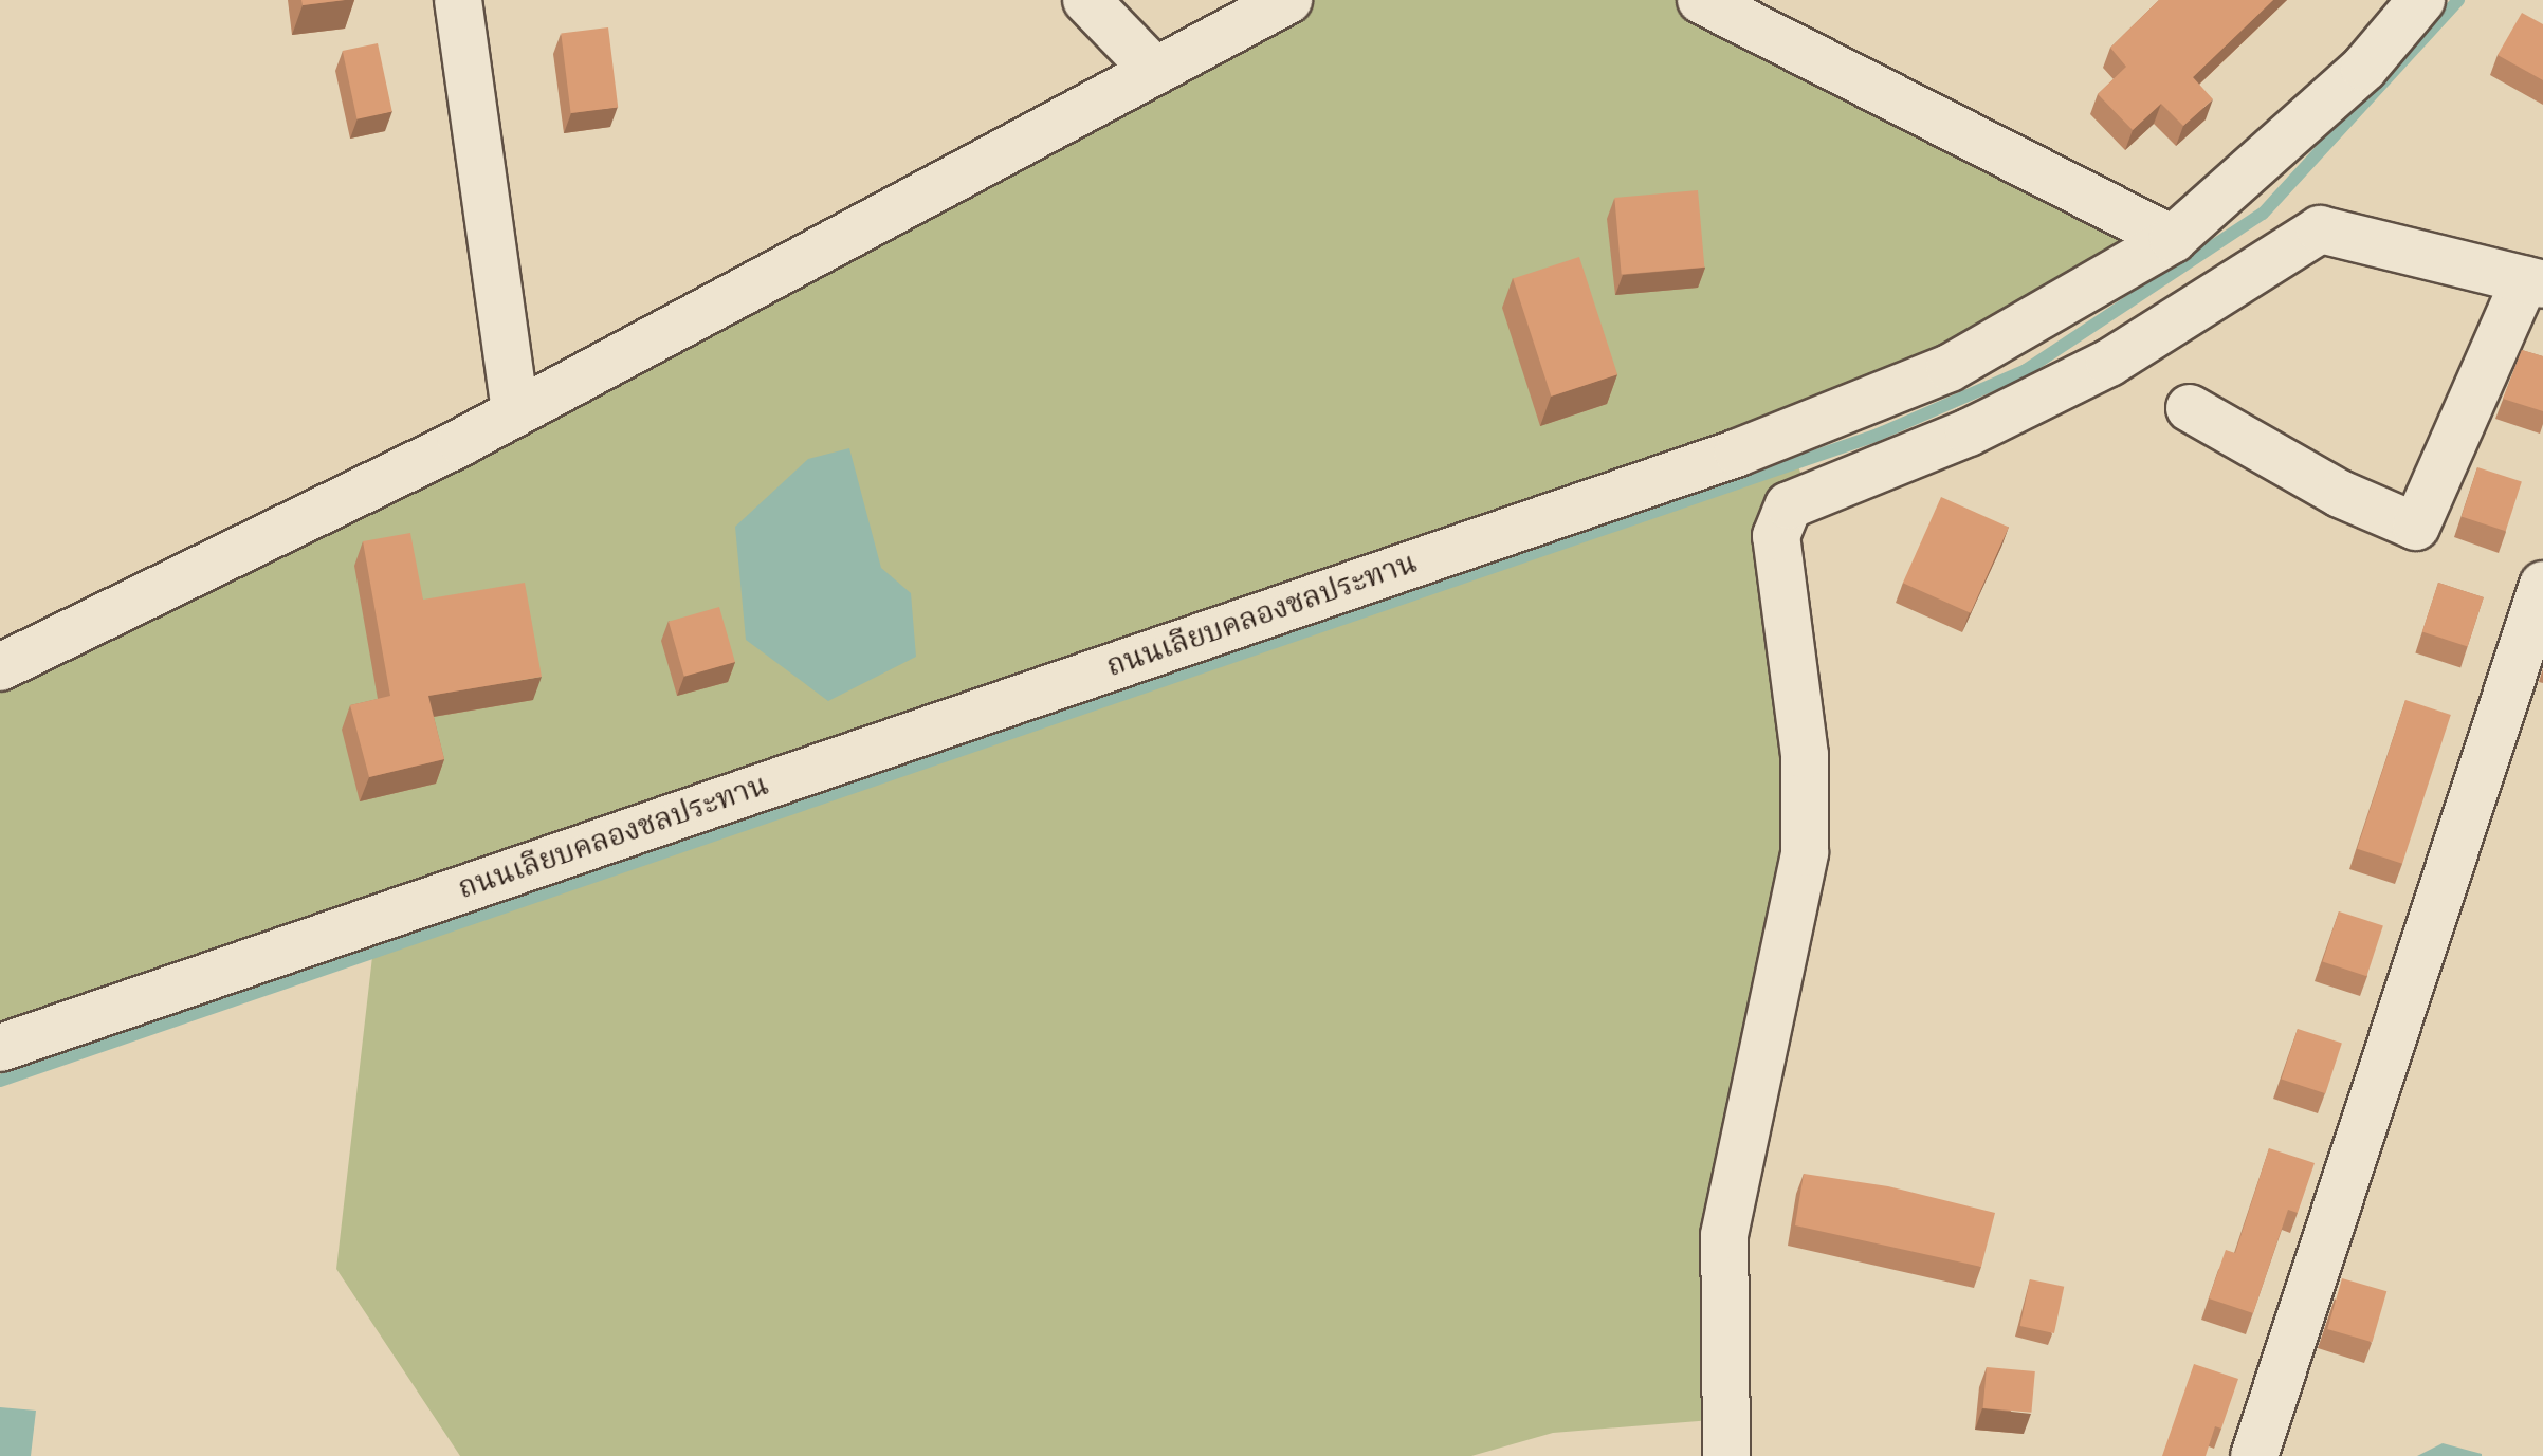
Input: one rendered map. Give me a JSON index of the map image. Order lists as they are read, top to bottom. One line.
{"streets":{"street":["ถนนเลียบคลองชลประทาน"]}}
